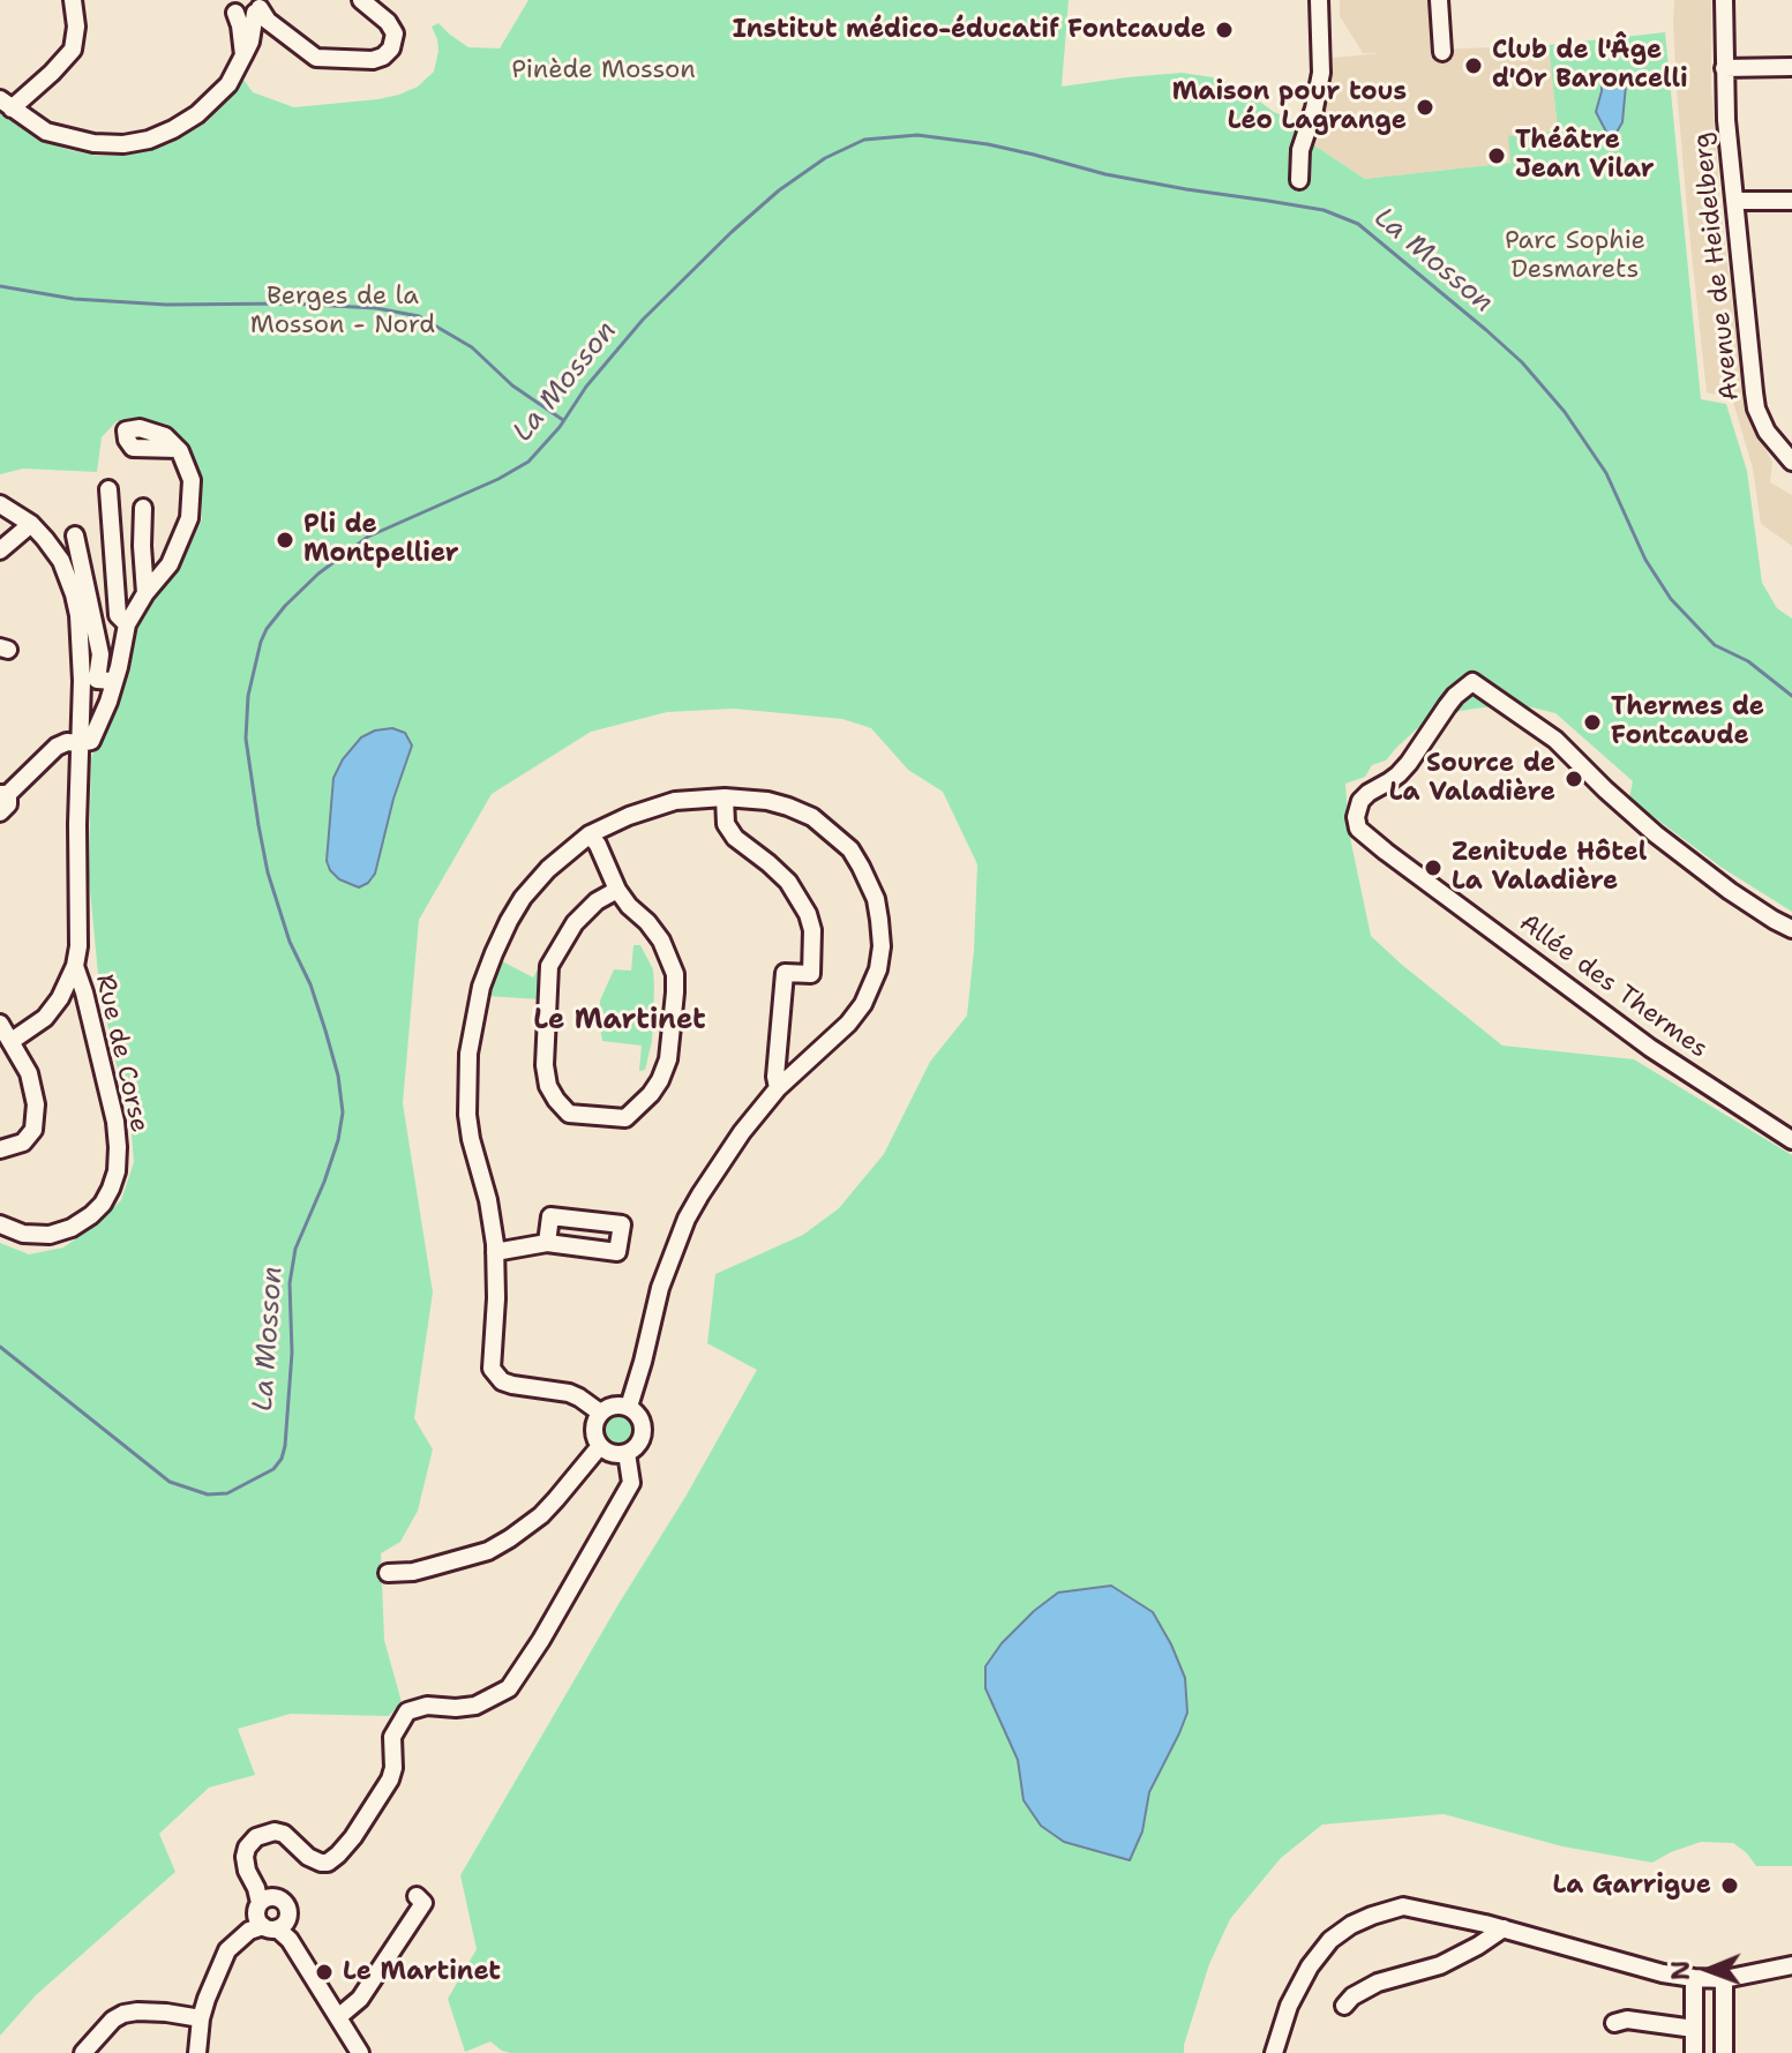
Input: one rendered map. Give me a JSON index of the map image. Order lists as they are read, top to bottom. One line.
{"streets":{"street":["Avenue de Heidelberg","Allée des Thermes","Rue de Corse"]},"districts":["Le Martinet"],"water":["La Mosson"],"parks":["Pinède Mosson","Parc Sophie Desmarets","Berges de la Mosson - Nord"],"places":["Institut médico-éducatif Fontcaude","Club de l'Âge d'Or Baroncelli","Maison pour tous Léo Lagrange","Théâtre Jean Vilar","Pli de Montpellier","Thermes de Fontcaude","Source de La Valadière","Zenitude Hôtel La Valadière","La Garrigue","Le Martinet"],"north":"left"}
